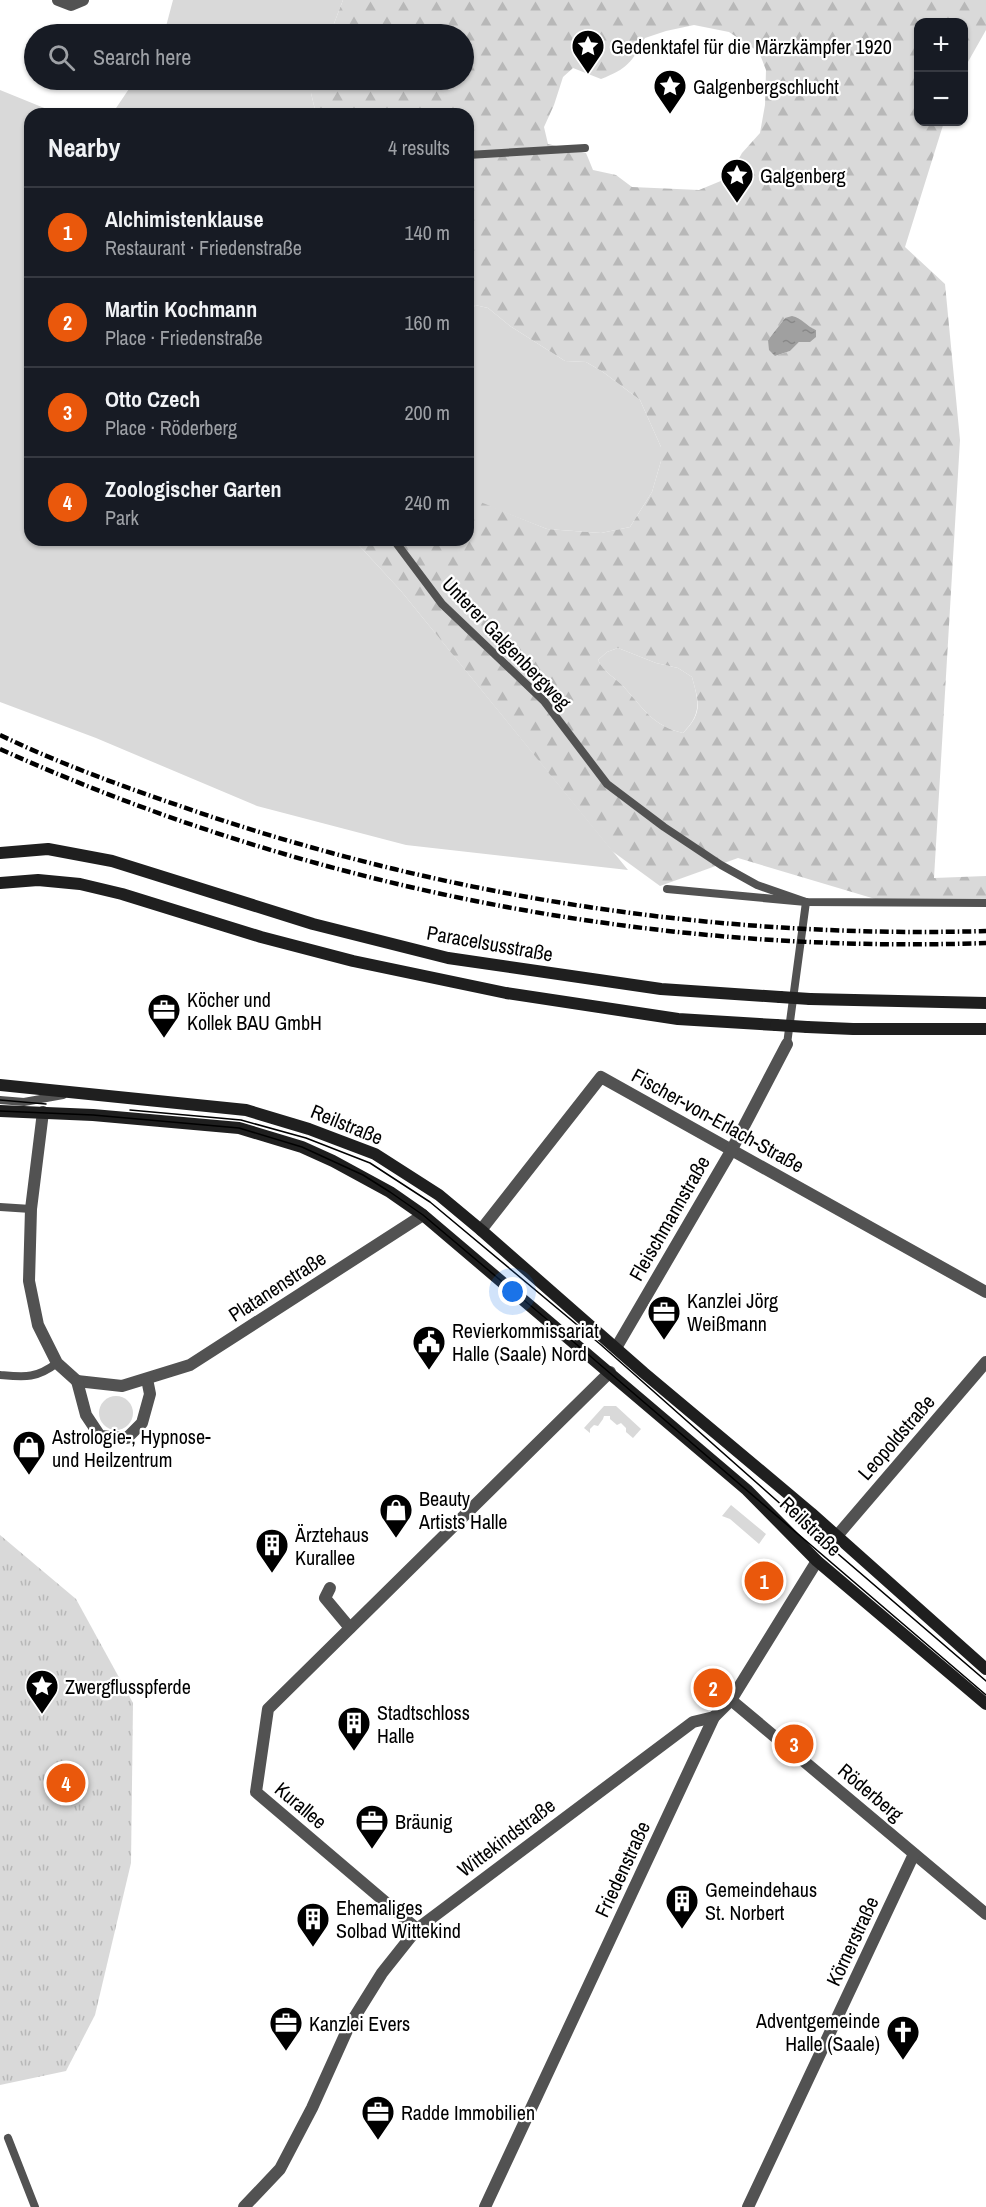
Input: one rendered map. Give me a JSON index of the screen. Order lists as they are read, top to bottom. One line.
{"streets":{"street":["Paracelsusstraße","Fischer-von-Erlach-Straße","Reilstraße","Fleischmannstraße","Platanenstraße","Leopoldstraße","Röderberg","Kurallee","Wittekindstraße","Friedenstraße","Körnerstraße"],"lane":["Unterer Galgenbergweg"]},"crossings":[["Fischer-von-Erlach-Straße","Reilstraße"],["Fischer-von-Erlach-Straße","Fleischmannstraße"],["Reilstraße","Fleischmannstraße"],["Reilstraße","Platanenstraße"],["Reilstraße","Leopoldstraße"],["Reilstraße","Kurallee"],["Reilstraße","Friedenstraße"],["Röderberg","Friedenstraße"],["Röderberg","Körnerstraße"],["Kurallee","Wittekindstraße"],["Wittekindstraße","Friedenstraße"]],"places":{"place":["Gedenktafel für die Märzkämpfer 1920","Galgenbergschlucht","Galgenberg","Zwergflusspferde"],"office":["Köcher und Kollek BAU GmbH","Kanzlei Jörg Weißmann","Bräunig","Kanzlei Evers","Radde Immobilien"],"public building":["Revierkommissariat Halle (Saale) Nord"],"shop":["Astrologie-, Hypnose- und Heilzentrum","Beauty Artists Halle"],"building":["Ärztehaus Kurallee","Stadtschloss Halle","Gemeindehaus St. Norbert","Ehemaliges Solbad Wittekind"],"church":["Adventgemeinde Halle (Saale)"]},"page":{"map_buttons":["+","−"],"search":"Search here","heading":["Nearby","4 results"],"list":[{"mark":"1","name":"Alchimistenklause","note":"Restaurant · Friedenstraße","value":"140 m"},{"mark":"2","name":"Martin Kochmann","note":"Place · Friedenstraße","value":"160 m"},{"mark":"3","name":"Otto Czech","note":"Place · Röderberg","value":"200 m"},{"mark":"4","name":"Zoologischer Garten","note":"Park","value":"240 m"}],"pins":["1","2","3","4"]}}
